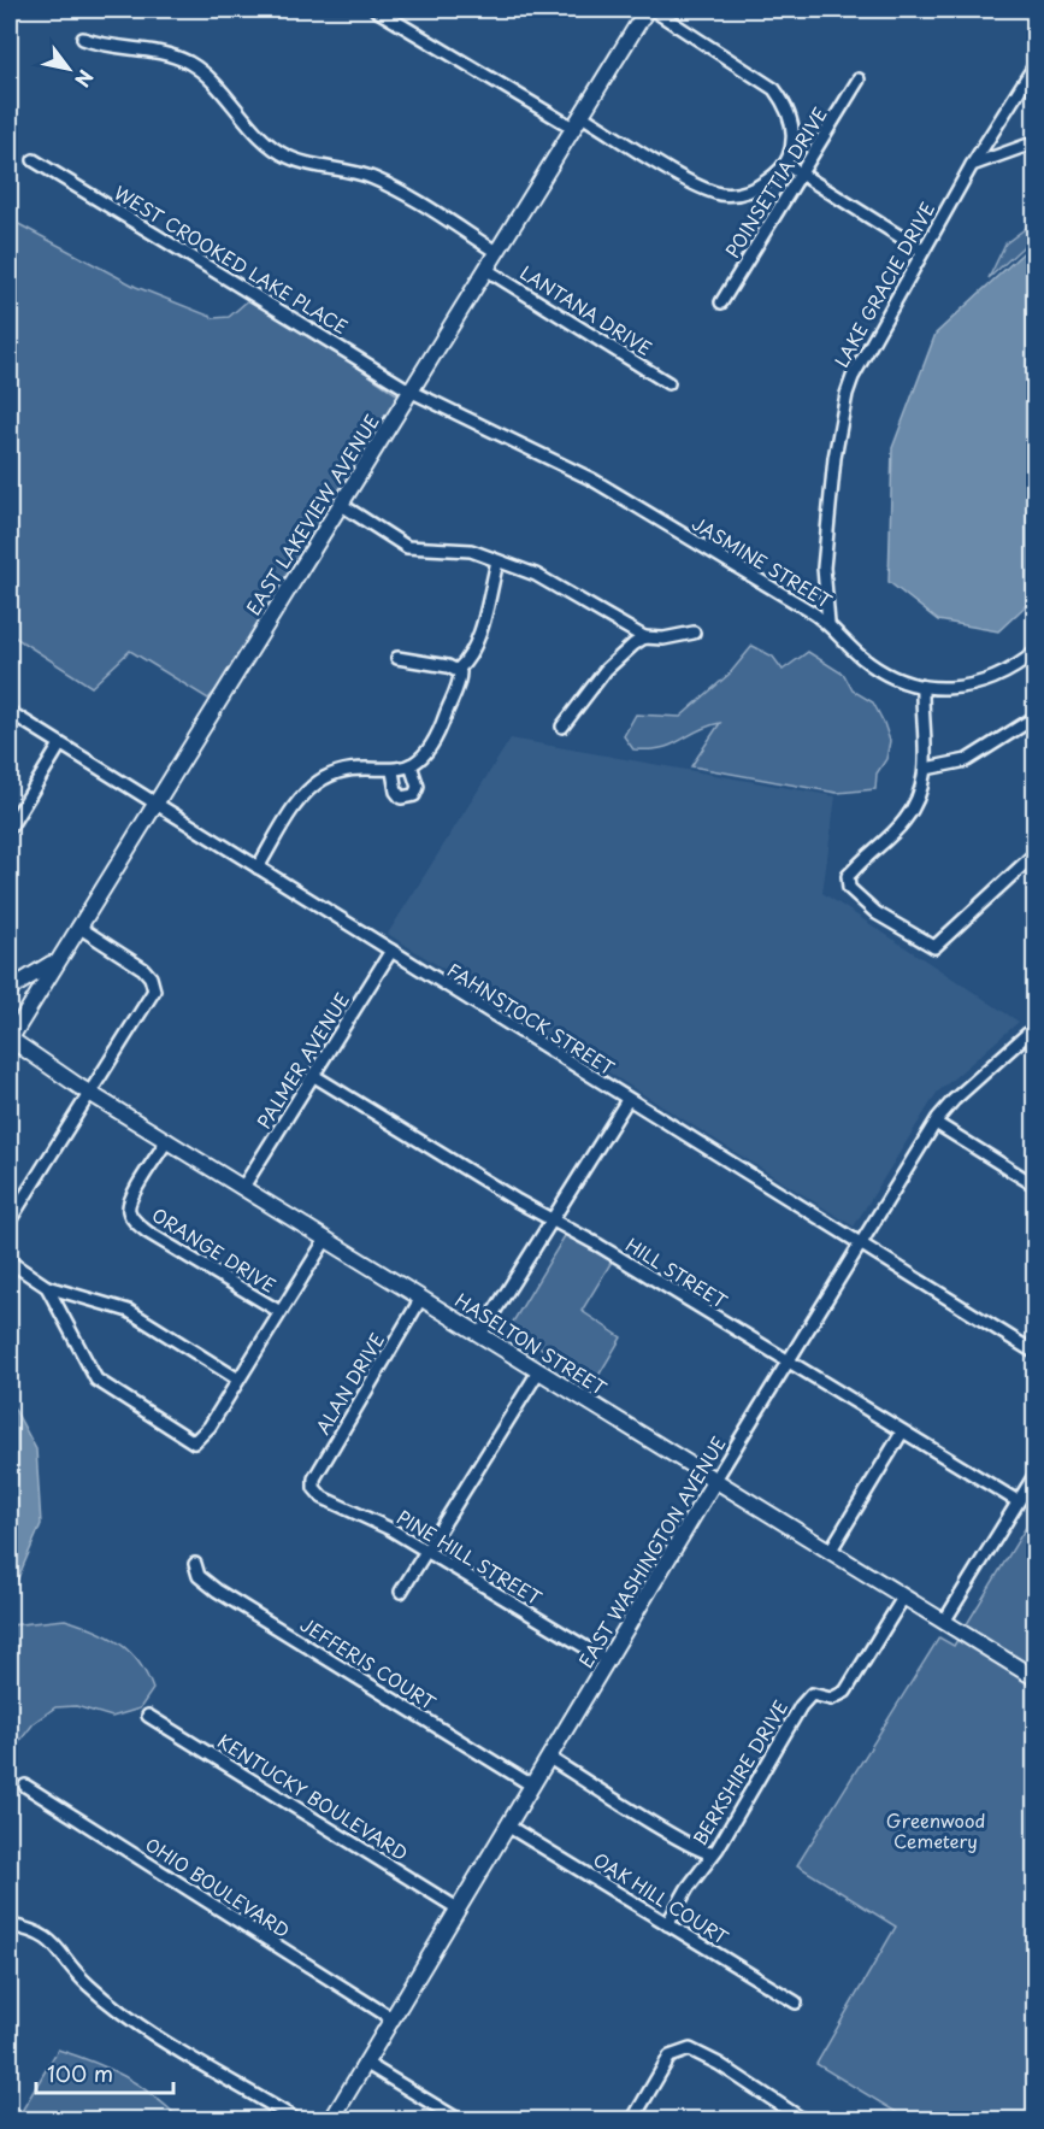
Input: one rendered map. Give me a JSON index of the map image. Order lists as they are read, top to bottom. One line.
{"streets":{"street":["POINSETTIA DRIVE","WEST CROOKED LAKE PLACE","LAKE GRACIE DRIVE","LANTANA DRIVE","EAST LAKEVIEW AVENUE","JASMINE STREET","FAHNSTOCK STREET","PALMER AVENUE","ORANGE DRIVE","HILL STREET","HASELTON STREET","ALAN DRIVE","EAST WASHINGTON AVENUE","PINE HILL STREET","JEFFERIS COURT","BERKSHIRE DRIVE","KENTUCKY BOULEVARD","OHIO BOULEVARD","OAK HILL COURT"]},"crossings":[["WEST CROOKED LAKE PLACE","EAST LAKEVIEW AVENUE"],["WEST CROOKED LAKE PLACE","JASMINE STREET"],["LAKE GRACIE DRIVE","JASMINE STREET"],["LANTANA DRIVE","EAST LAKEVIEW AVENUE"],["EAST LAKEVIEW AVENUE","JASMINE STREET"],["EAST LAKEVIEW AVENUE","FAHNSTOCK STREET"],["EAST LAKEVIEW AVENUE","HASELTON STREET"],["FAHNSTOCK STREET","PALMER AVENUE"],["FAHNSTOCK STREET","EAST WASHINGTON AVENUE"],["PALMER AVENUE","HILL STREET"],["PALMER AVENUE","HASELTON STREET"],["ORANGE DRIVE","HASELTON STREET"],["HILL STREET","EAST WASHINGTON AVENUE"],["HASELTON STREET","ALAN DRIVE"],["HASELTON STREET","EAST WASHINGTON AVENUE"],["HASELTON STREET","BERKSHIRE DRIVE"],["ALAN DRIVE","PINE HILL STREET"],["EAST WASHINGTON AVENUE","PINE HILL STREET"],["EAST WASHINGTON AVENUE","JEFFERIS COURT"],["EAST WASHINGTON AVENUE","KENTUCKY BOULEVARD"],["EAST WASHINGTON AVENUE","OHIO BOULEVARD"],["EAST WASHINGTON AVENUE","OAK HILL COURT"],["BERKSHIRE DRIVE","OAK HILL COURT"]],"parks":["Greenwood Cemetery"],"scale_bar":"100 m","north":"bottom right"}
